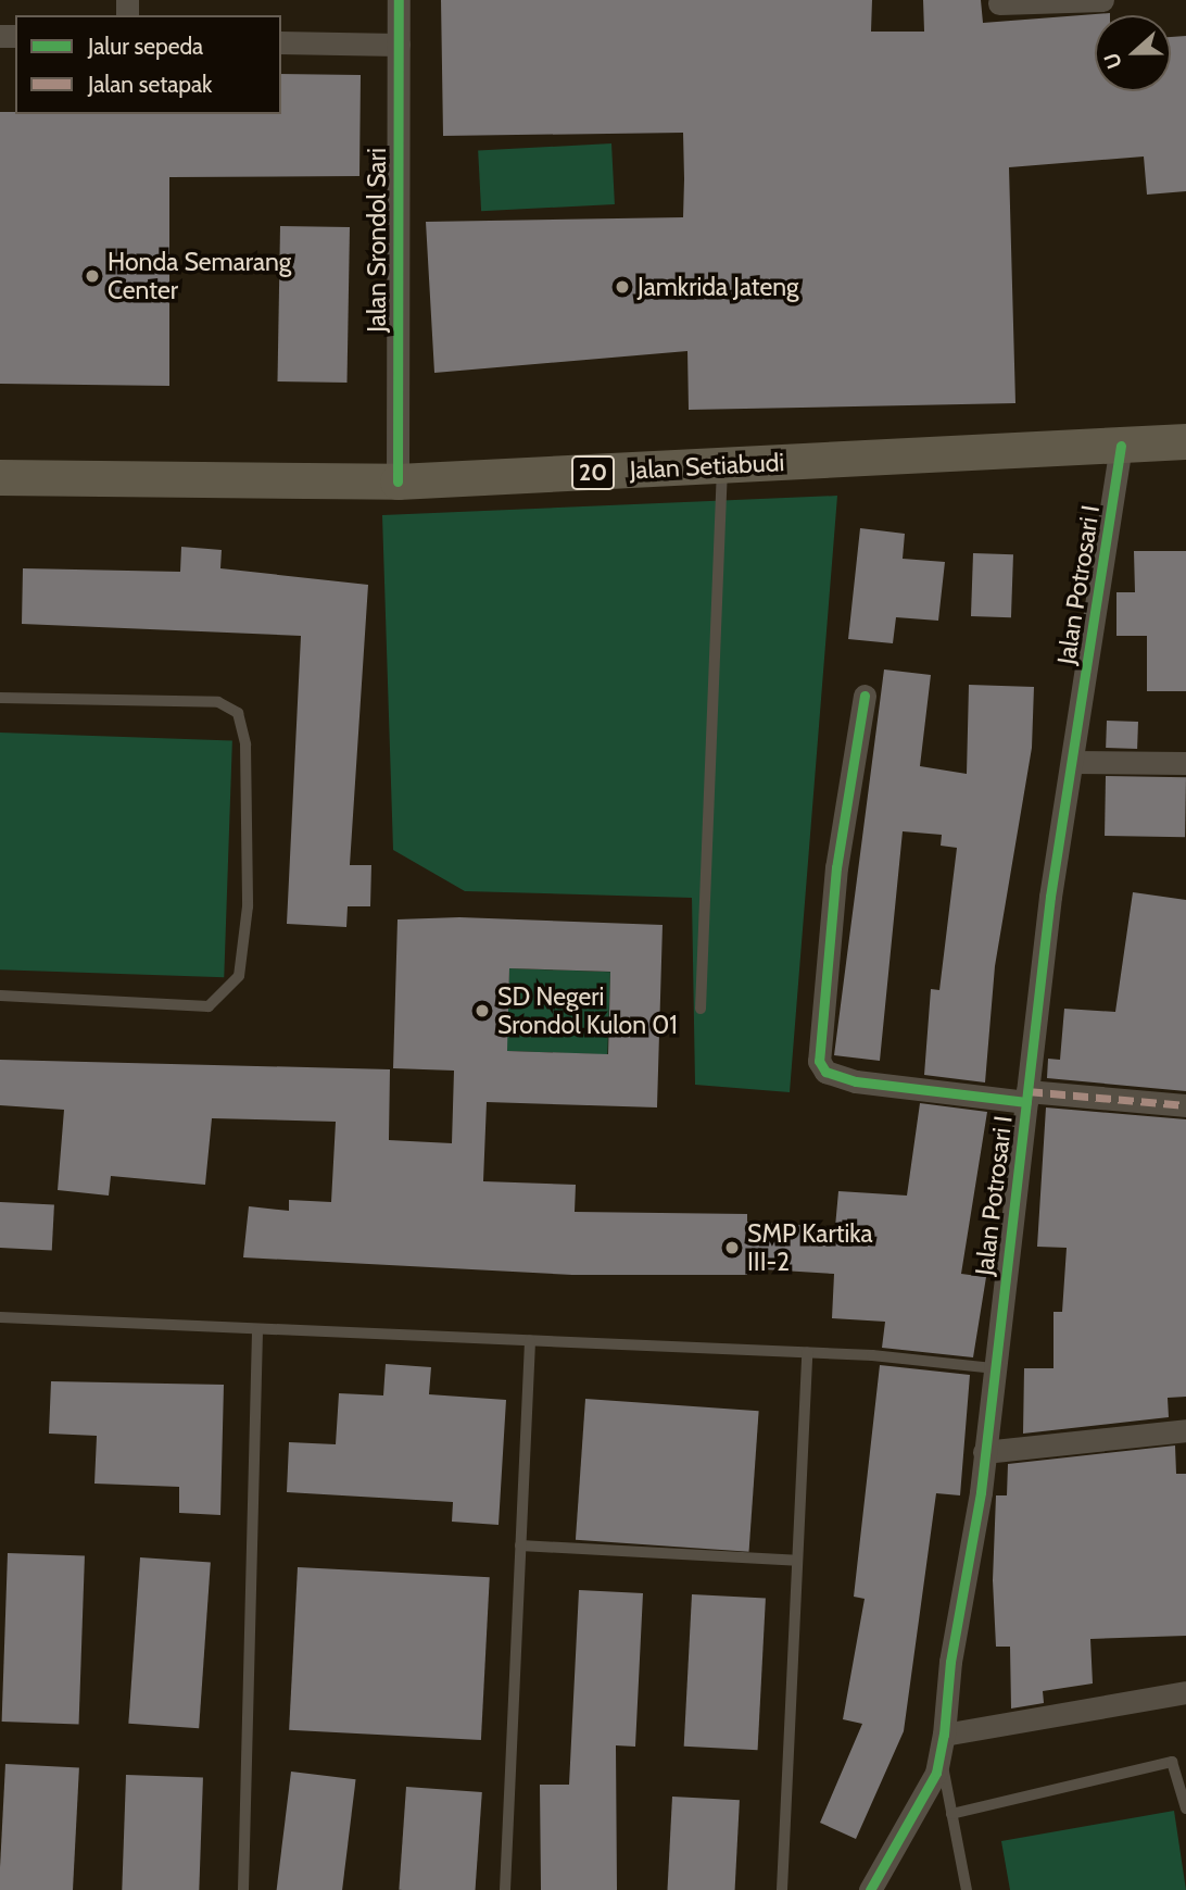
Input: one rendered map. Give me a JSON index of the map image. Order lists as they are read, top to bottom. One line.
{"streets":{"highway":["Jalan Setiabudi","20"],"street":["Jalan Srondol Sari","Jalan Potrosari I"]},"crossings":[["Jalan Srondol Sari","Jalan Setiabudi"],["Jalan Setiabudi","Jalan Potrosari I"]],"places":["Honda Semarang Center","Jamkrida Jateng","SD Negeri Srondol Kulon 01","SMP Kartika III-2"],"legend":["Jalur sepeda","Jalan setapak"],"north":"left"}
